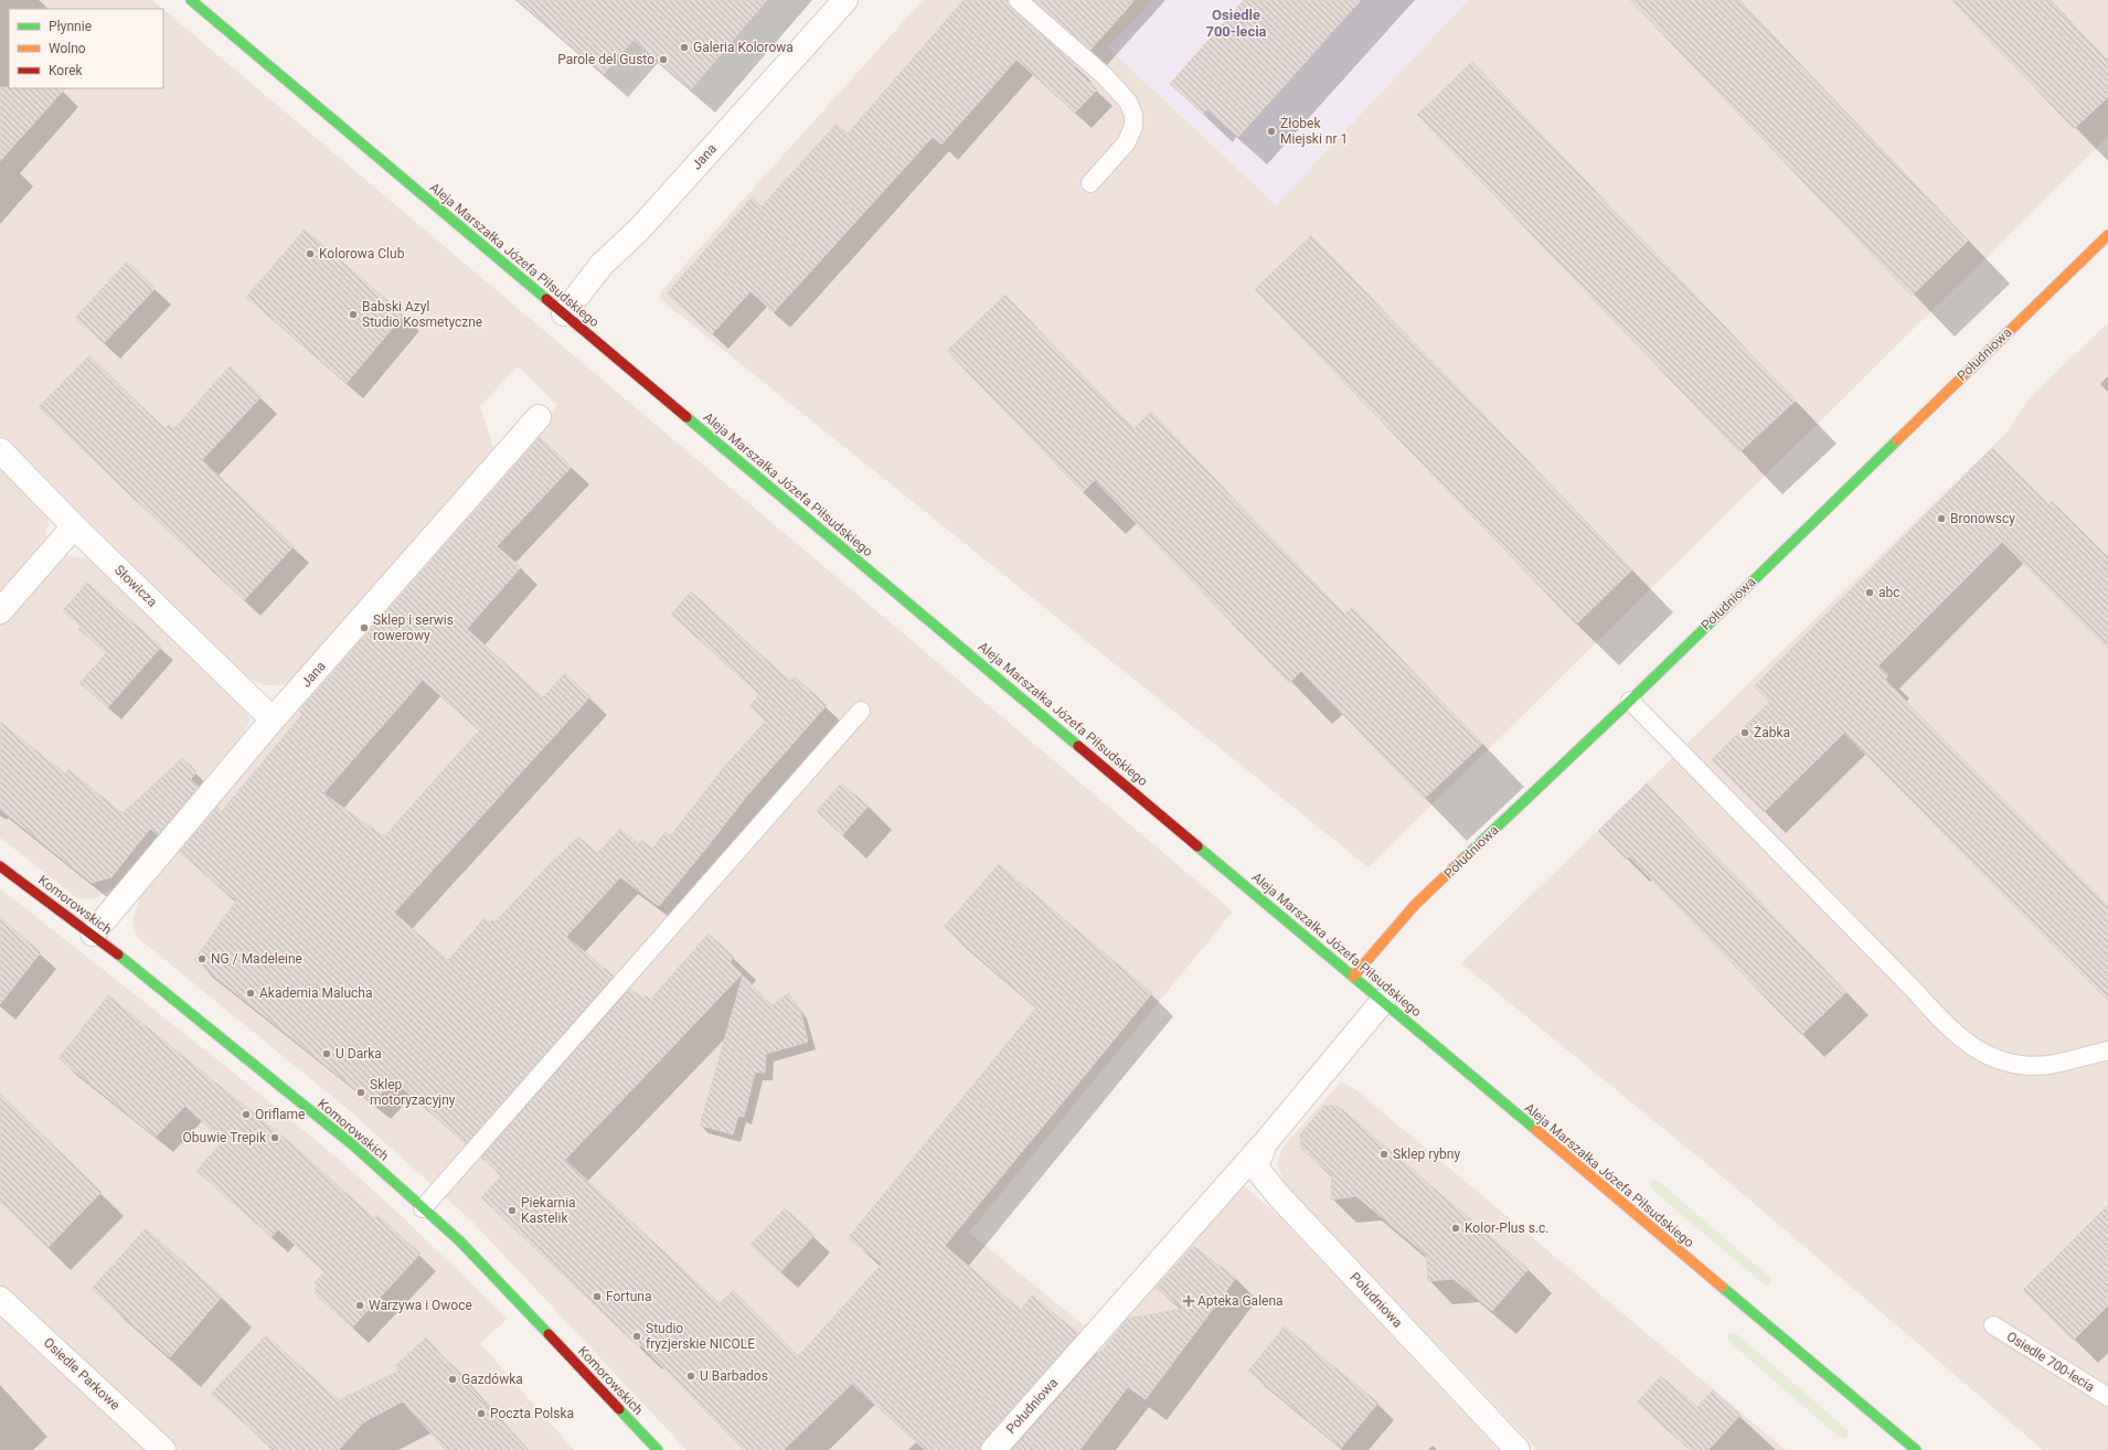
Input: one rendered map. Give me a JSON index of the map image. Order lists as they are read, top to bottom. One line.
{"streets":{"street":["Jana","Aleja Marszałka Józefa Piłsudskiego","Południowa","Słowicza","Komorowskich","Osiedle Parkowe"],"lane":["Osiedle 700-lecia"]},"crossings":[["Jana","Aleja Marszałka Józefa Piłsudskiego"],["Jana","Słowicza"],["Jana","Komorowskich"],["Aleja Marszałka Józefa Piłsudskiego","Południowa"]],"districts":["Osiedle 700-lecia"],"places":{"other":["Galeria Kolorowa","Parole del Gusto","Żłobek Miejski nr 1","Kolorowa Club","Babski Azyl Studio Kosmetyczne","Bronowscy","abc","Sklep i serwis rowerowy","Żabka","NG / Madeleine","Akademia Malucha","U Darka","Sklep motoryzacyjny","Oriflame","Obuwie Trepik","Sklep rybny","Piekarnia Kastelik","Kolor-Plus s.c.","Fortuna","Warzywa i Owoce","Studio fryzjerskie NICOLE","U Barbados","Gazdówka","Poczta Polska"],"health":["Apteka Galena"]},"legend":["Płynnie","Wolno","Korek"]}
